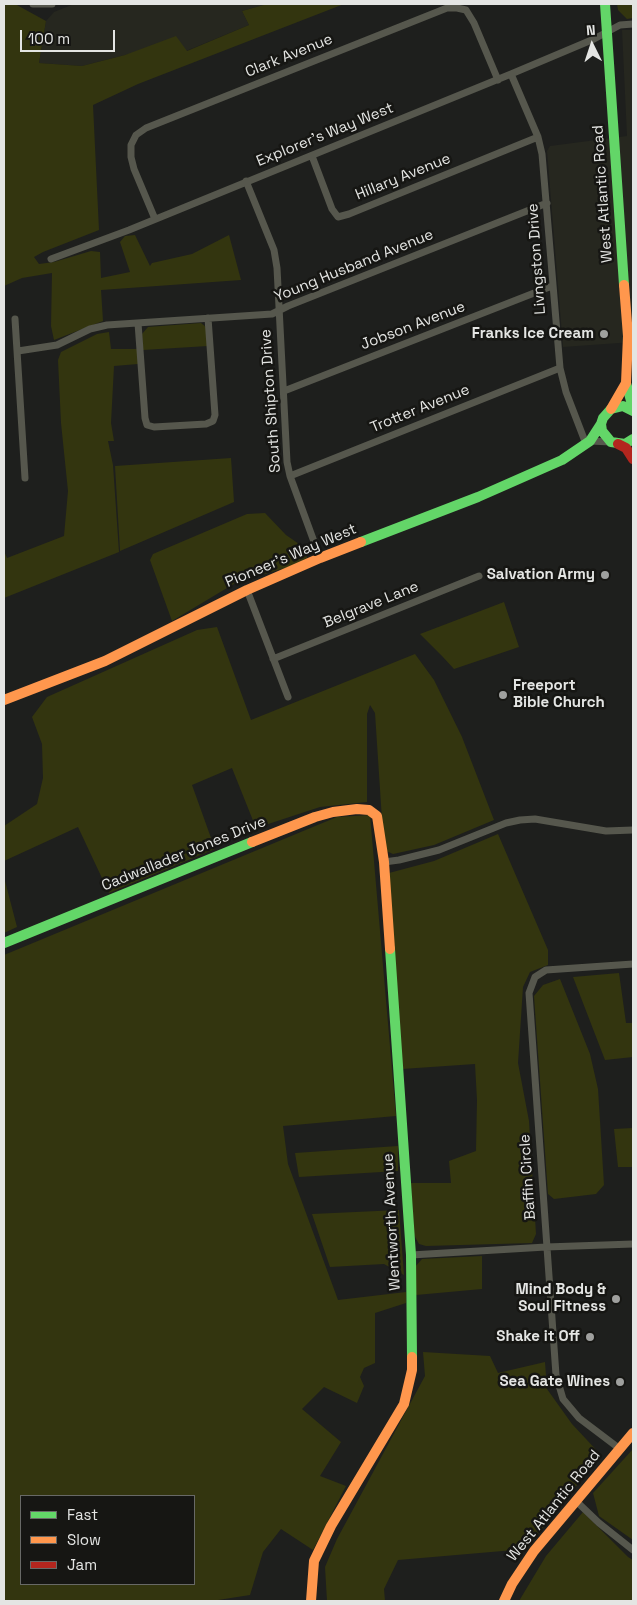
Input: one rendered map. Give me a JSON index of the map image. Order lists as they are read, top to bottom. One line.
{"streets":{"street":["Clark Avenue","Explorer's Way West","Hillary Avenue","West Atlantic Road","Livngston Drive","Young Husband Avenue","Jobson Avenue","South Shipton Drive","Trotter Avenue","Pioneer's Way West","Belgrave Lane","Cadwallader Jones Drive","Baffin Circle","Wentworth Avenue"]},"crossings":[["Clark Avenue","Explorer's Way West"],["Explorer's Way West","Hillary Avenue"],["Explorer's Way West","West Atlantic Road"],["Explorer's Way West","Livngston Drive"],["Explorer's Way West","South Shipton Drive"],["Hillary Avenue","Livngston Drive"],["West Atlantic Road","Pioneer's Way West"],["West Atlantic Road","Baffin Circle"],["Livngston Drive","Young Husband Avenue"],["Livngston Drive","Jobson Avenue"],["Livngston Drive","Trotter Avenue"],["Livngston Drive","Pioneer's Way West"],["Young Husband Avenue","South Shipton Drive"],["Jobson Avenue","South Shipton Drive"],["South Shipton Drive","Trotter Avenue"],["South Shipton Drive","Pioneer's Way West"],["Cadwallader Jones Drive","Wentworth Avenue"]],"places":["Franks Ice Cream","Salvation Army","Freeport Bible Church","Mind Body & Soul Fitness","Shake it Off","Sea Gate Wines"],"legend":["Fast","Slow","Jam"],"scale_bar":"100 m","north":"top"}
